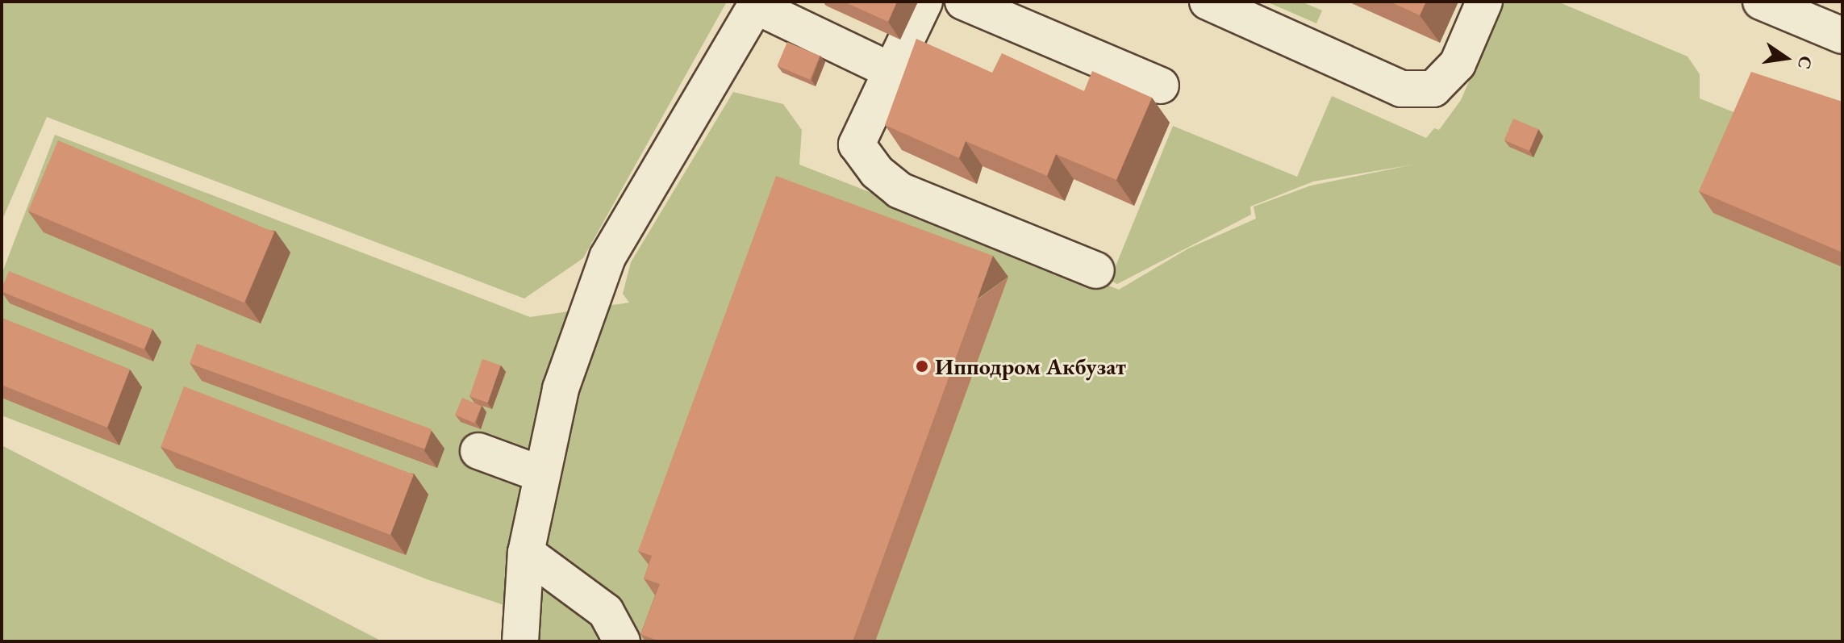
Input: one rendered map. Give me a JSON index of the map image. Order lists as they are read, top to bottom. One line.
{"places":["Ипподром Акбузат"],"north":"right"}
